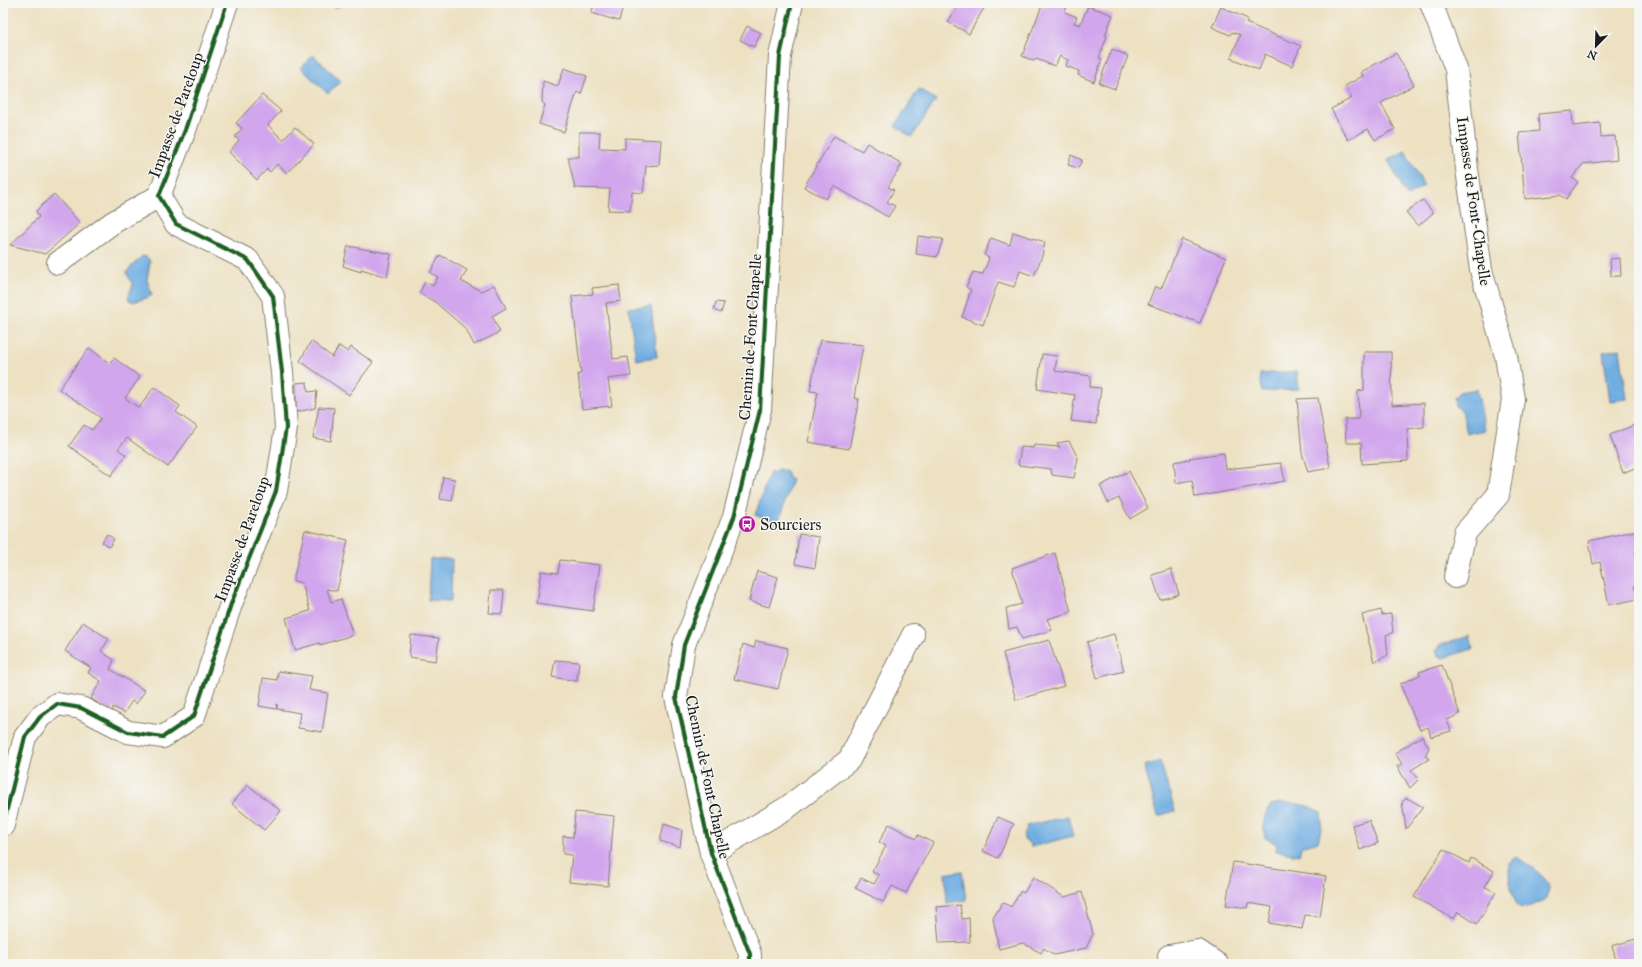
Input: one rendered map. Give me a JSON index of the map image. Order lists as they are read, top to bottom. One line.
{"streets":{"street":["Impasse de Pareloup","Impasse de Font-Chapelle","Chemin de Font Chapelle"]},"places":{"bus stop":["Sourciers"]},"north":"bottom left"}
